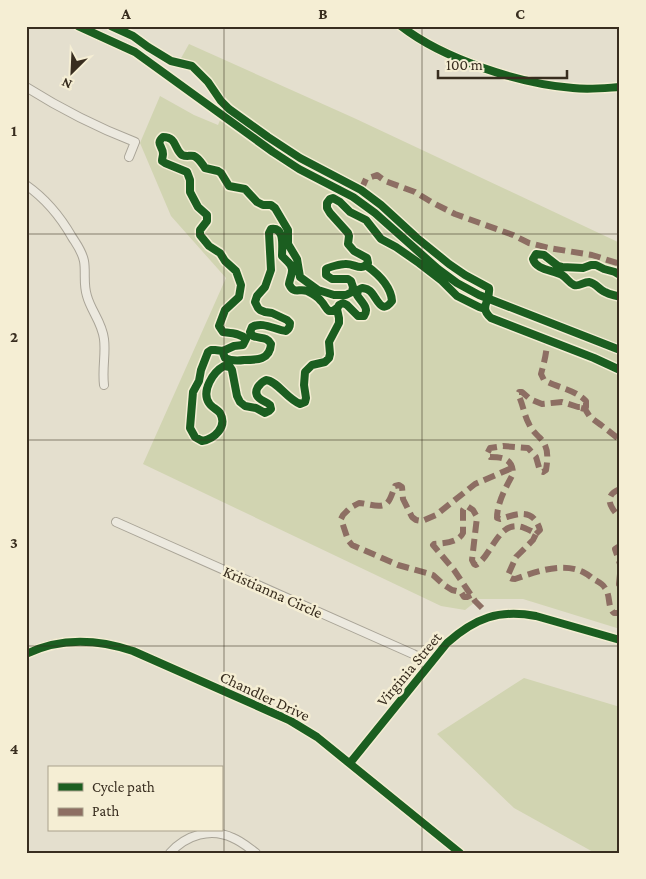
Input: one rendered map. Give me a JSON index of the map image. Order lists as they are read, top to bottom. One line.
{"streets":{"street":["Kristianna Circle","Virginia Street","Chandler Drive"]},"crossings":[["Kristianna Circle","Virginia Street"],["Virginia Street","Chandler Drive"]],"legend":["Cycle path","Path"],"scale_bar":"100 m","north":"bottom left","grid":{"columns":["A","B","C"],"rows":["1","2","3","4"]}}
